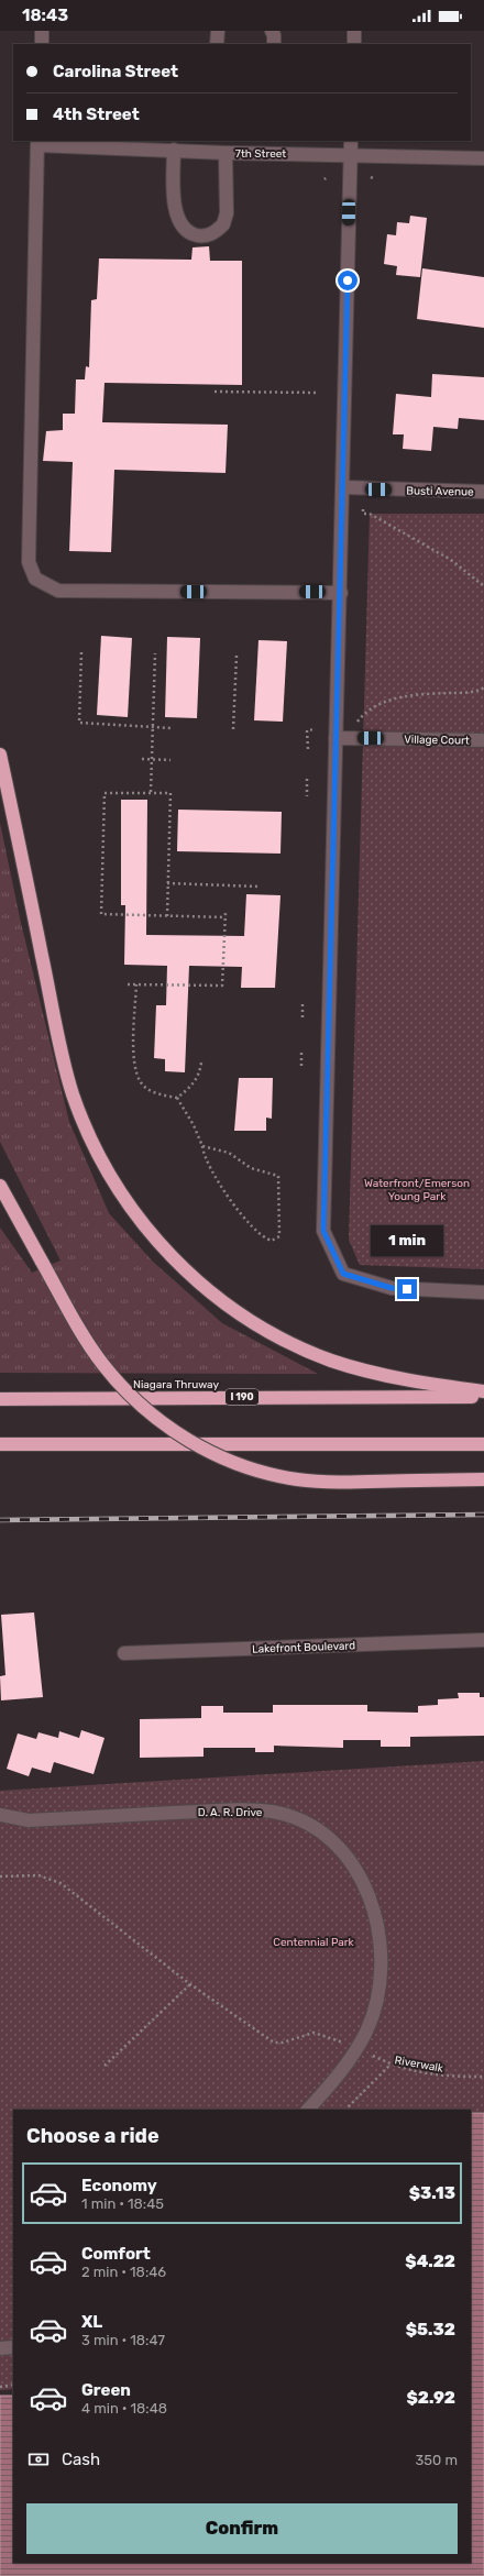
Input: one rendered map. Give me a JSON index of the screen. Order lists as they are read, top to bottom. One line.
{"streets":{"highway":["Niagara Thruway","I 190"],"street":["7th Street","Busti Avenue","Village Court","Lakefront Boulevard","D. A. R. Drive"],"path":["Riverwalk"]},"parks":["Waterfront/Emerson Young Park","Centennial Park"],"page":{"status":"18:43","banner":["Carolina Street","4th Street"],"bubble":"1 min","heading":"Choose a ride","list":[{"name":"Economy","note":"1 min · 18:45","value":"$3.13"},{"name":"Comfort","note":"2 min · 18:46","value":"$4.22"},{"name":"XL","note":"3 min · 18:47","value":"$5.32"},{"name":"Green","note":"4 min · 18:48","value":"$2.92"}],"pay":["Cash","350 m"],"buttons":"Confirm"}}
